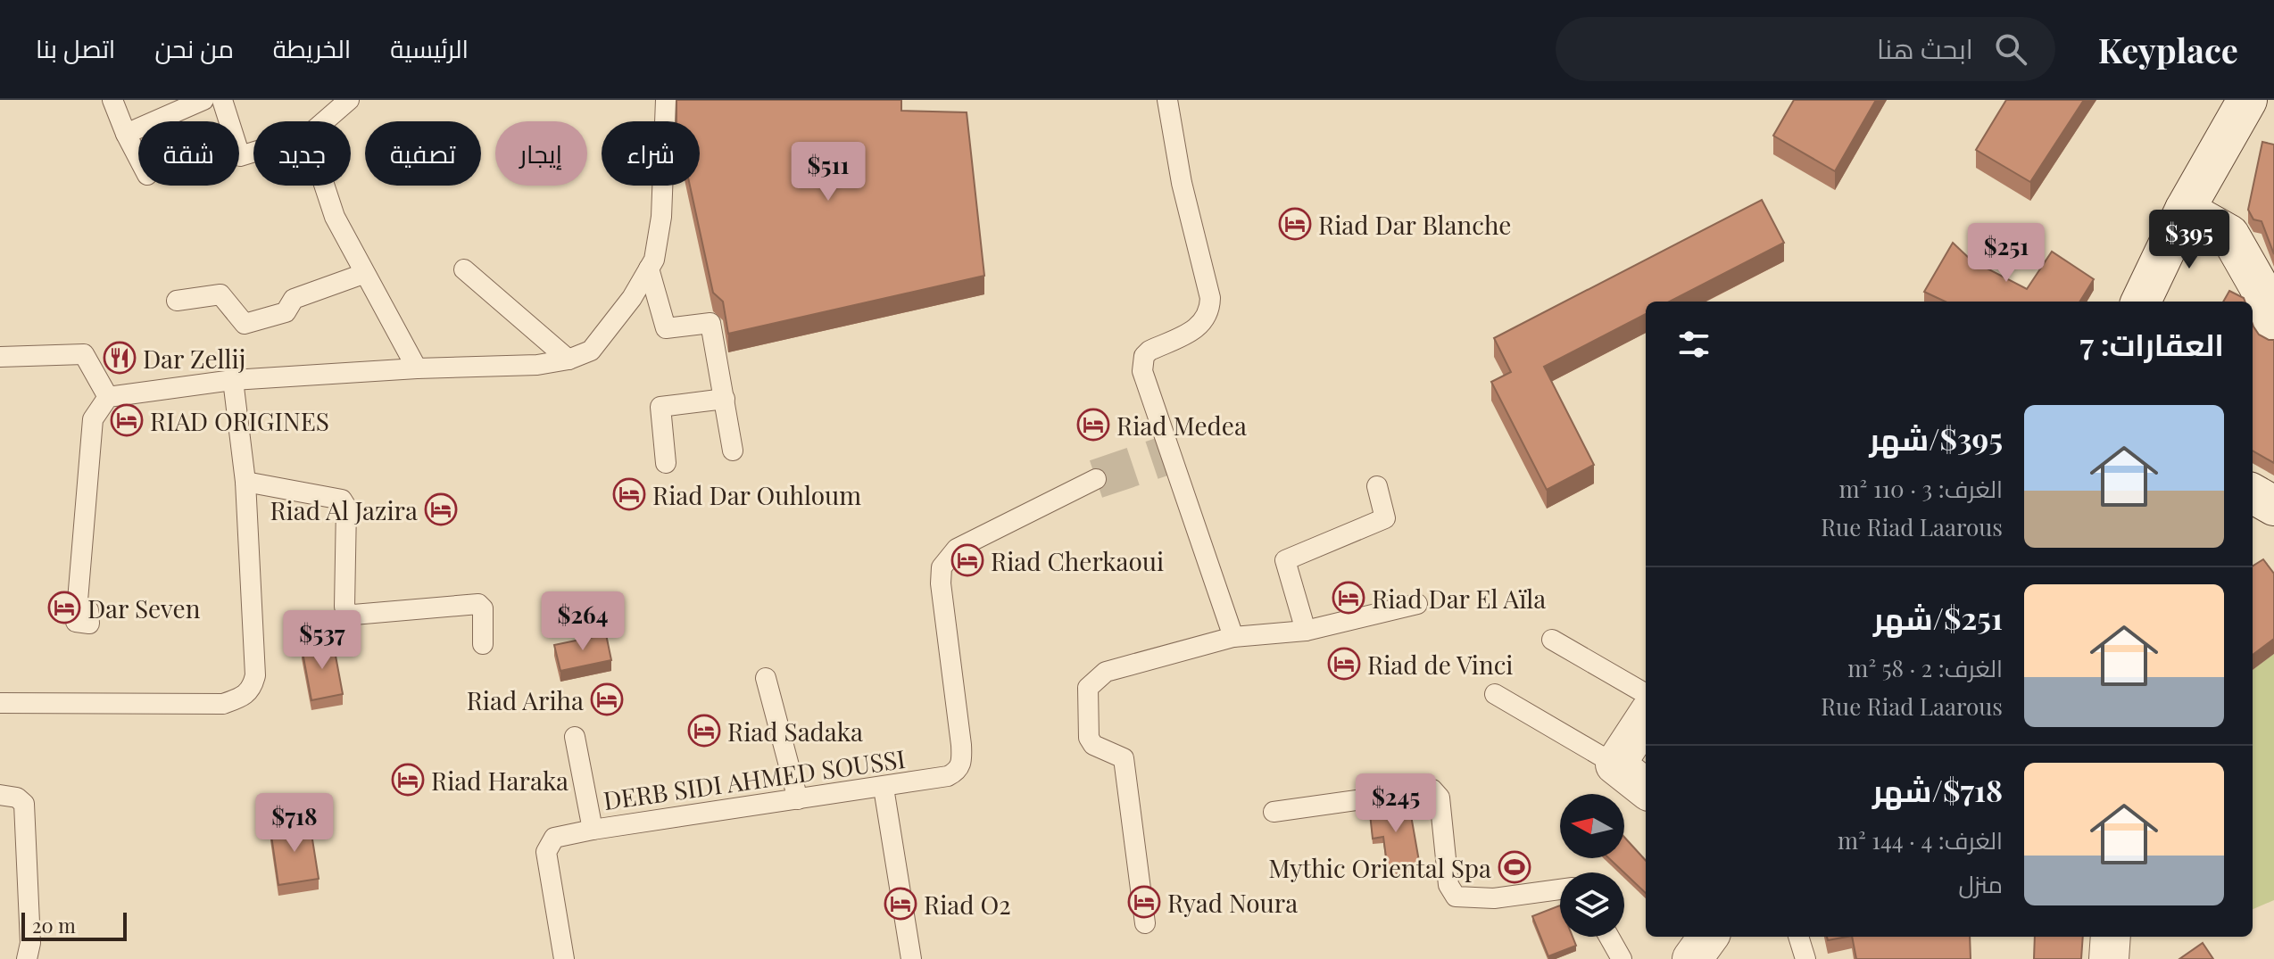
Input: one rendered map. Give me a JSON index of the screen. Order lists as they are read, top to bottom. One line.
{"streets":{"lane":["DERB SIDI AHMED SOUSSI"]},"places":{"hotel":["Riad Dar Blanche","RIAD ORIGINES","Riad Medea","Riad Dar Ouhloum","Riad Al Jazira","Riad Cherkaoui","Riad Dar El Aïla","Dar Seven","Riad de Vinci","Riad Ariha","Riad Sadaka","Riad Haraka","Ryad Noura","Riad O2"],"restaurant":["Dar Zellij"],"sports":["Mythic Oriental Spa"]},"scale_bar":"20 m","north":"left","page":{"header":"Keyplace","search":"ابحث هنا","nav":["الرئيسية","الخريطة","من نحن","اتصل بنا"],"chip":["شراء","إيجار","تصفية","جديد","شقة"],"price":["$511","$395","$251","$264","$537","$245","$718"],"heading":"العقارات: 7","list":[{"name":"$395/شهر","note":"الغرف: 3 · 110 m² · Rue Riad Laarous"},{"name":"$251/شهر","note":"الغرف: 2 · 58 m² · Rue Riad Laarous"},{"name":"$718/شهر","note":"الغرف: 4 · 144 m² · منزل"}],"scale":"20 m"}}
